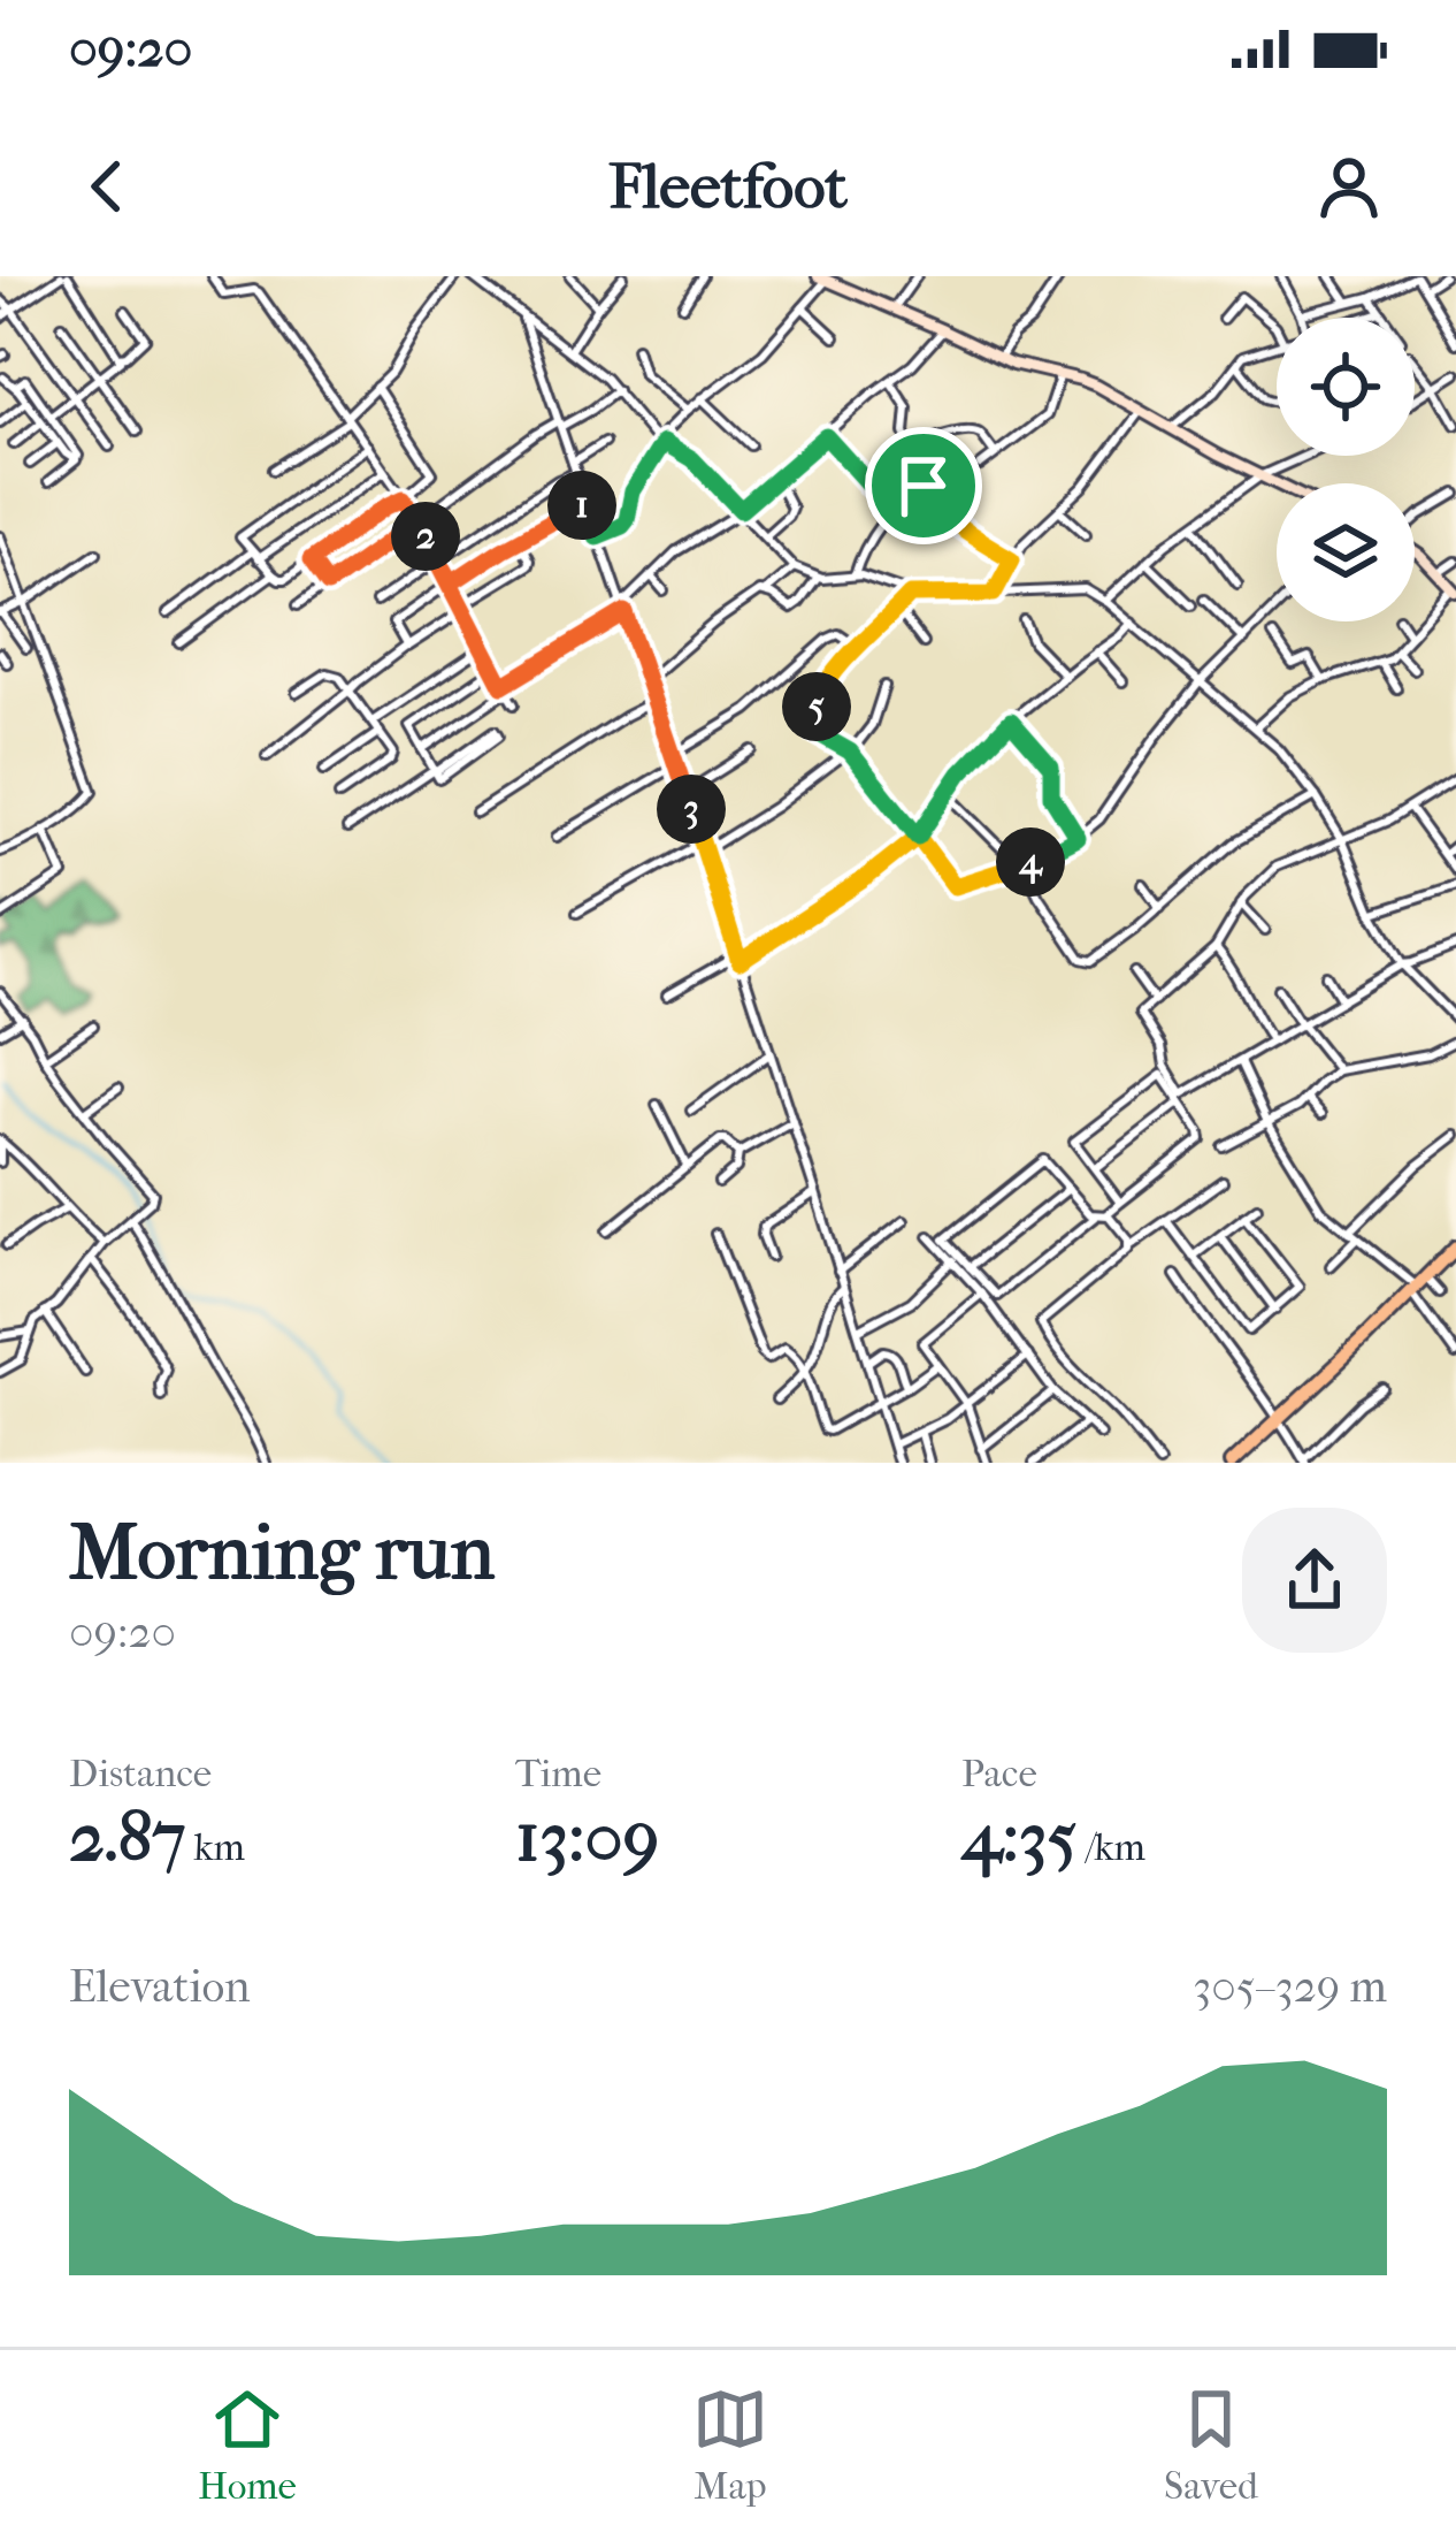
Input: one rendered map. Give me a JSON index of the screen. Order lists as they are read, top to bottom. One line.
{"page":{"status":"09:20","header":"Fleetfoot","pins":["1","2","5","3","4"],"heading":["Morning run","09:20"],"stats":[["Distance","2.87 km"],["Time","13:09"],["Pace","4:35 /km"]],"chart":["Elevation","305–329 m"],"tabs":["Home","Map","Saved"]}}
